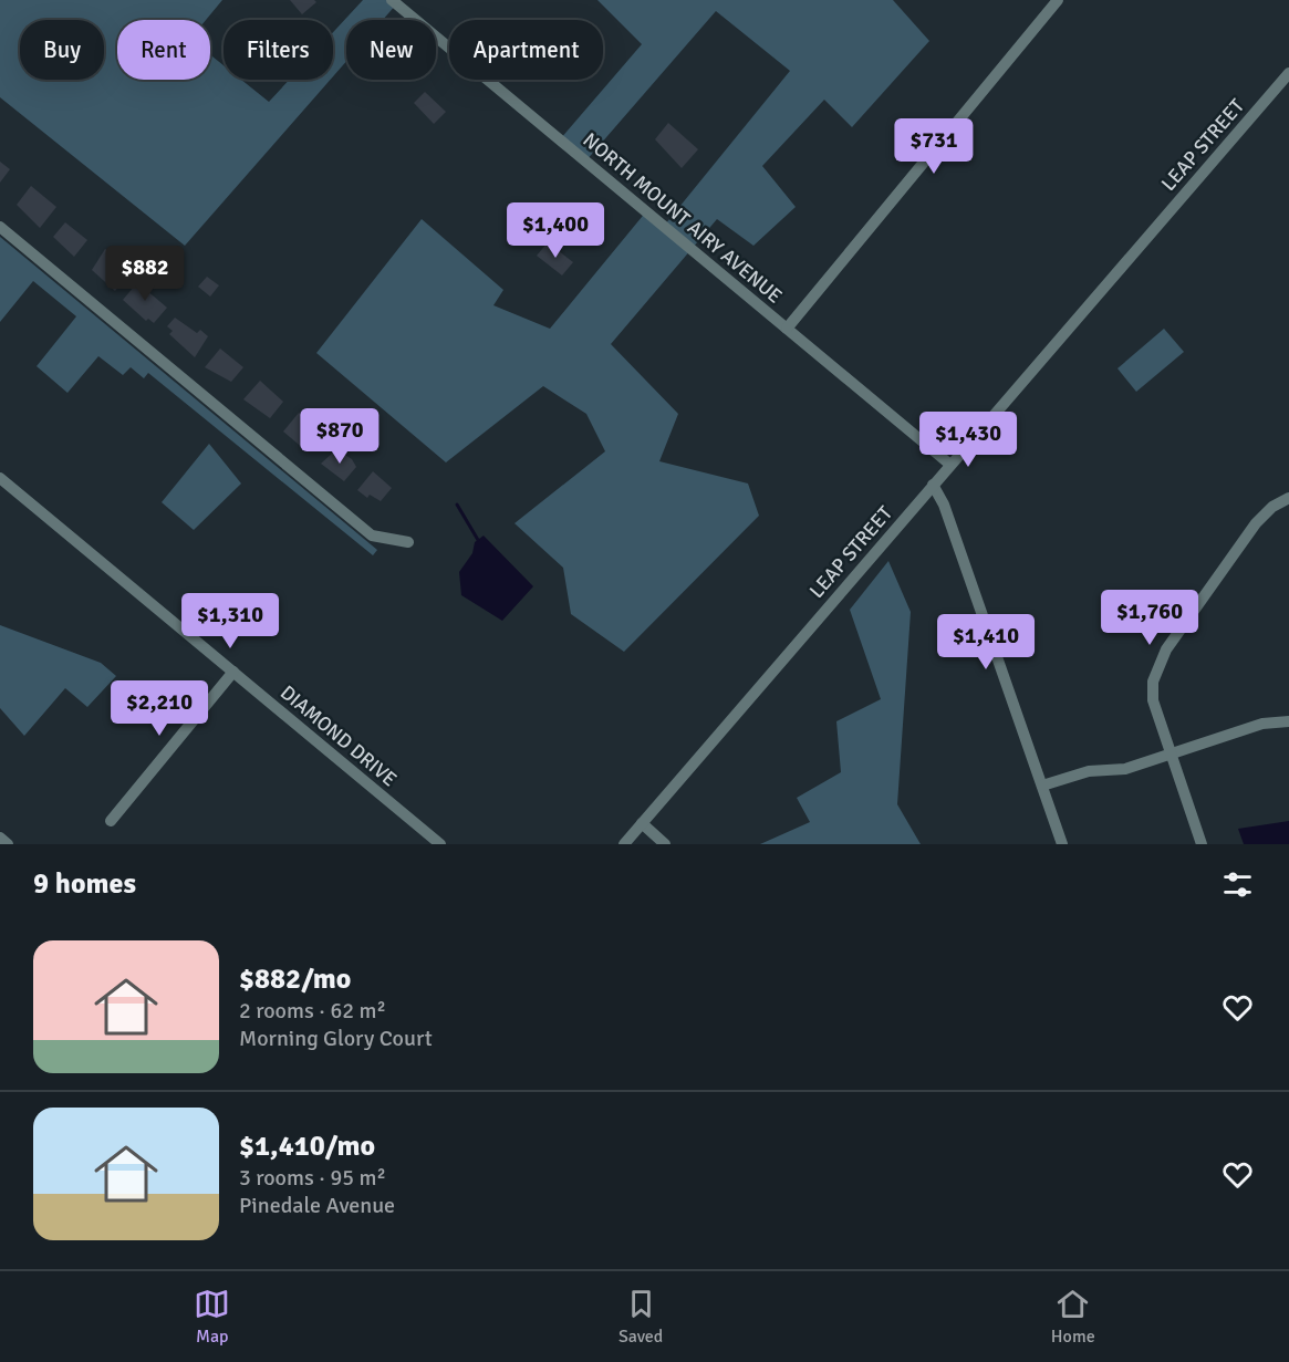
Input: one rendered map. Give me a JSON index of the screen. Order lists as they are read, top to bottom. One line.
{"streets":{"street":["LEAP STREET","NORTH MOUNT AIRY AVENUE","DIAMOND DRIVE"]},"crossings":[["LEAP STREET","NORTH MOUNT AIRY AVENUE"]],"page":{"chip":["Buy","Rent","Filters","New","Apartment"],"price":["$731","$1,400","$882","$870","$1,430","$1,760","$1,310","$1,410","$2,210"],"heading":"9 homes","list":[{"name":"$882/mo","note":"2 rooms · 62 m² · Morning Glory Court"},{"name":"$1,410/mo","note":"3 rooms · 95 m² · Pinedale Avenue"}],"tabs":["Map","Saved","Home"]}}
